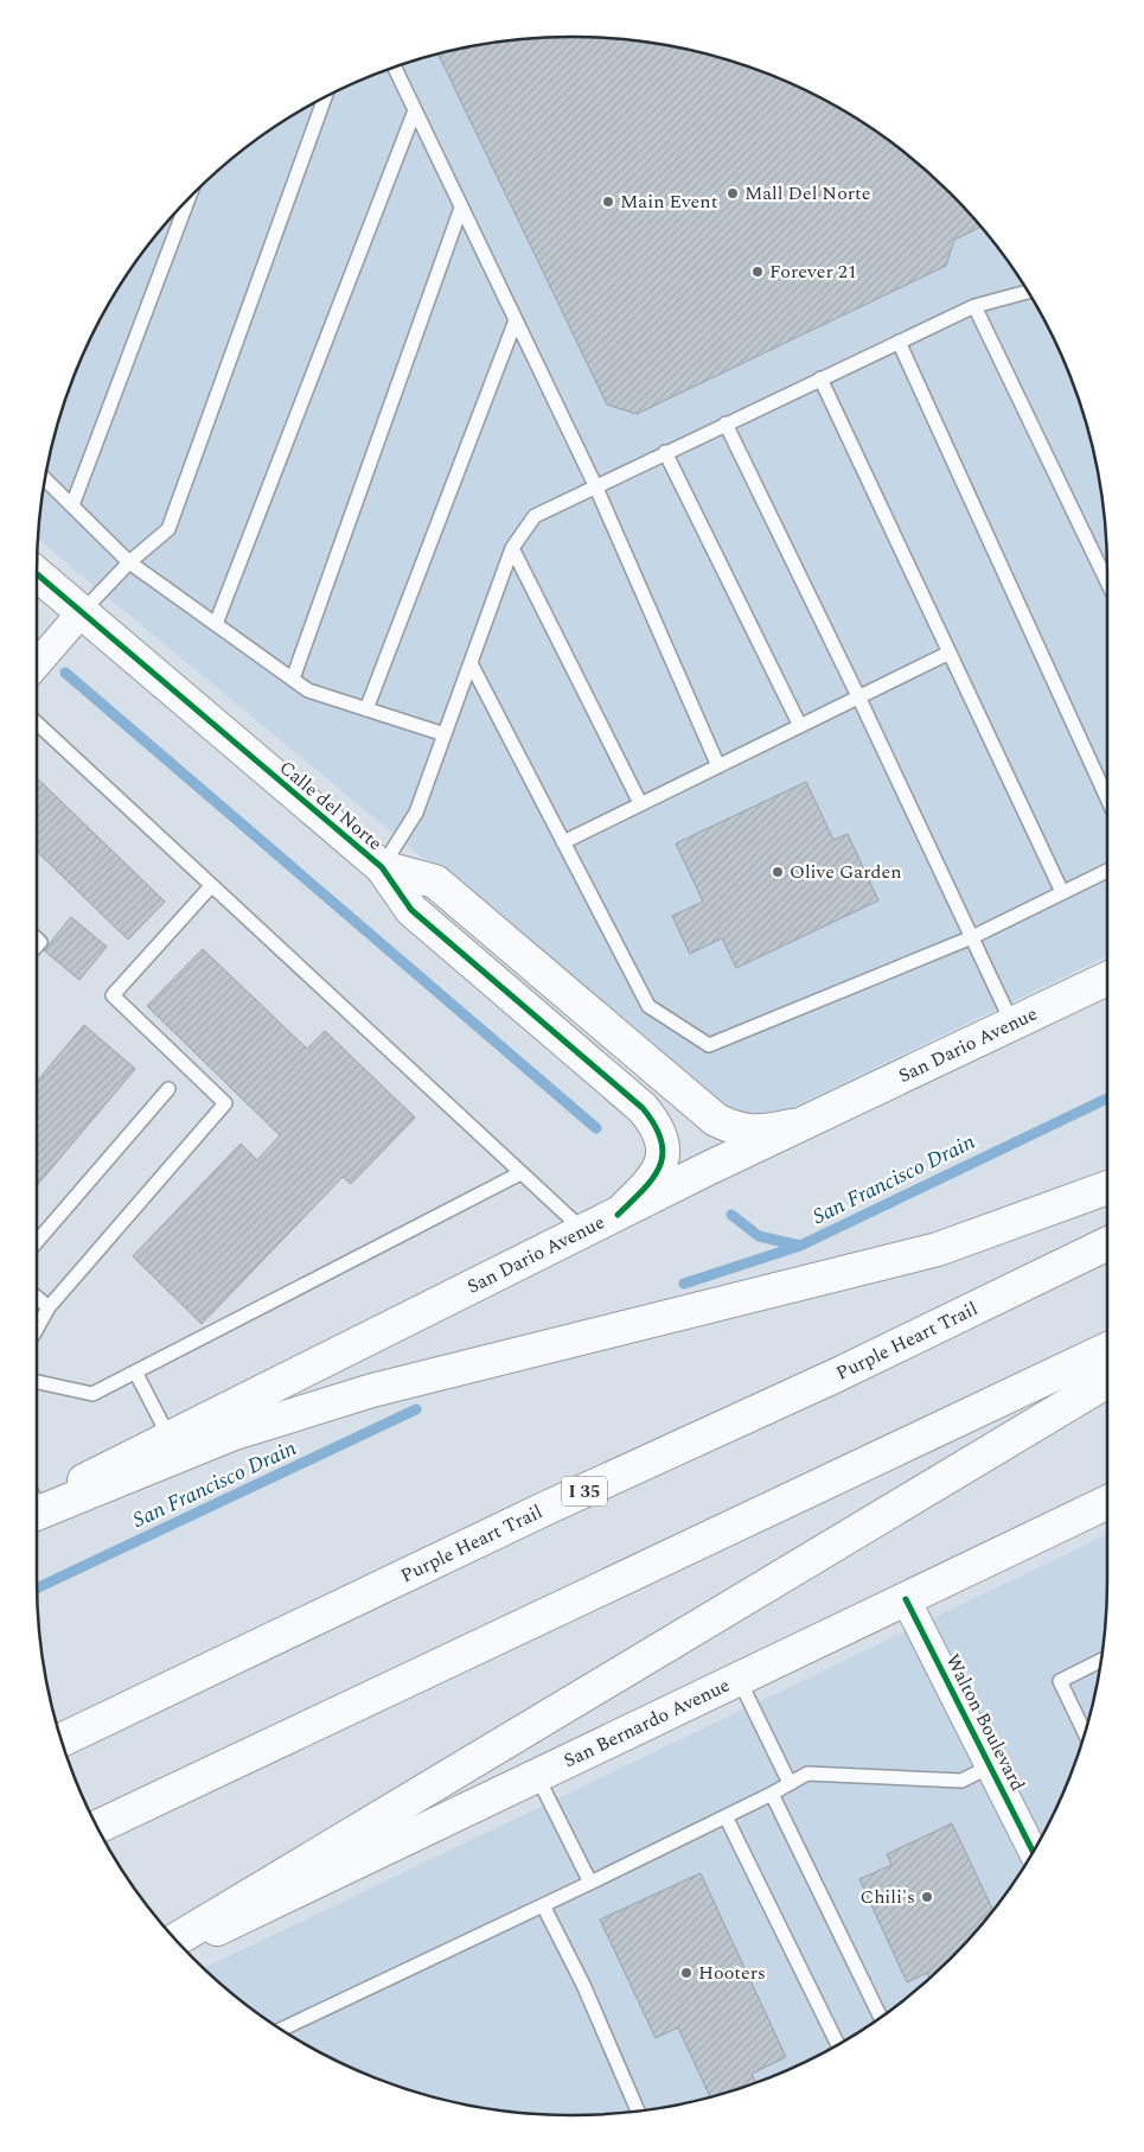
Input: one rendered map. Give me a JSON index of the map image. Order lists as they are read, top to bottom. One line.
{"streets":{"main road":["Calle del Norte","San Dario Avenue","Purple Heart Trail","I 35","San Bernardo Avenue"],"street":["Walton Boulevard"]},"crossings":[["Calle del Norte","San Dario Avenue"],["San Bernardo Avenue","Walton Boulevard"]],"water":["San Francisco Drain"],"places":["Mall Del Norte","Main Event","Forever 21","Olive Garden","Chili's","Hooters"]}
